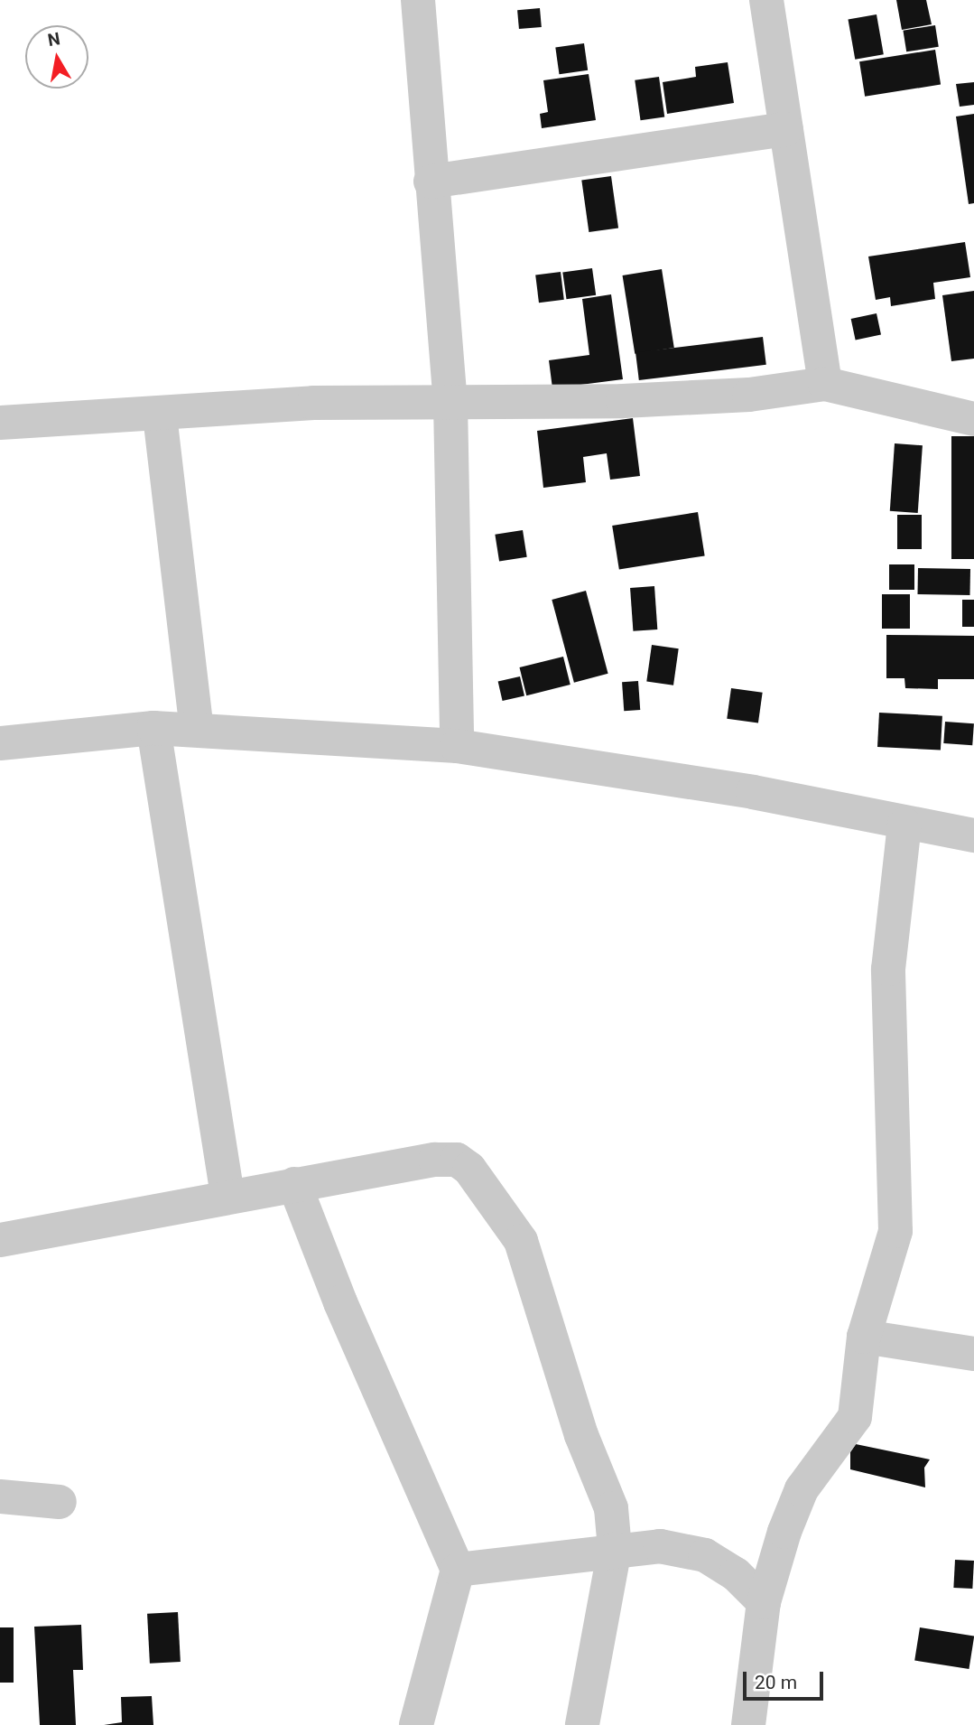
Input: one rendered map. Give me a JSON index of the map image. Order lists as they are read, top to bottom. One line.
{"scale_bar":"20 m","north":"top"}
